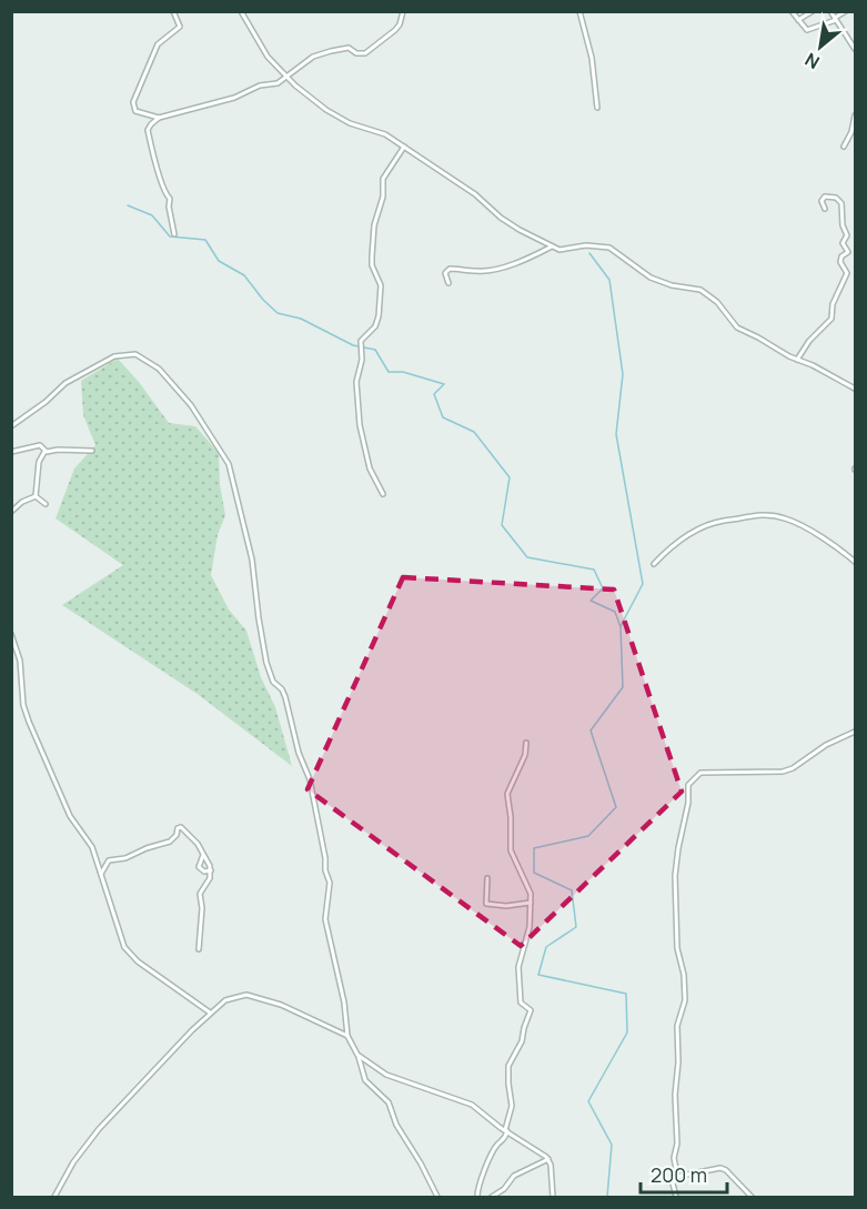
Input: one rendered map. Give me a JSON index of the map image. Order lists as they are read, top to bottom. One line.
{"scale_bar":"200 m","north":"bottom left"}
